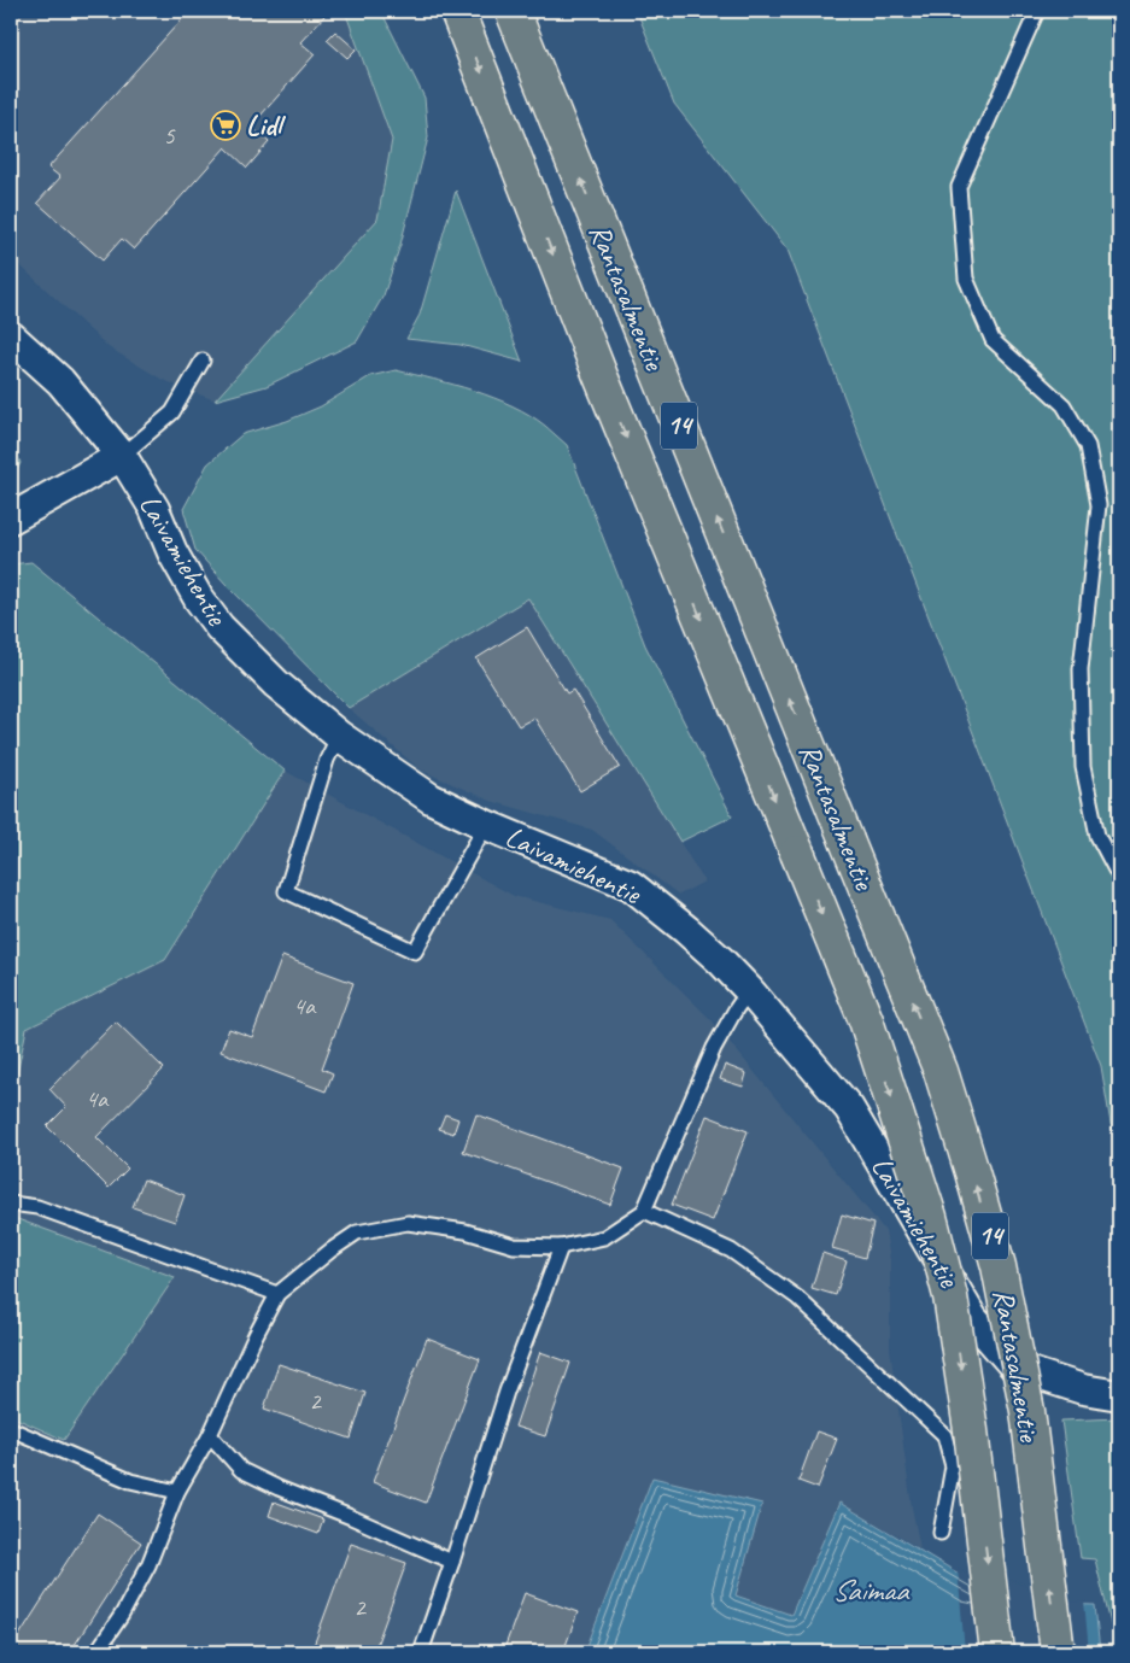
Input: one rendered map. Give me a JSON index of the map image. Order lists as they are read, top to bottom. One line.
{"streets":{"highway":["Rantasalmentie","14"],"street":["Laivamiehentie"]},"water":["Saimaa"],"places":{"supermarket":["Lidl"]},"house_numbers":["5","4a","4a","2","2"]}
